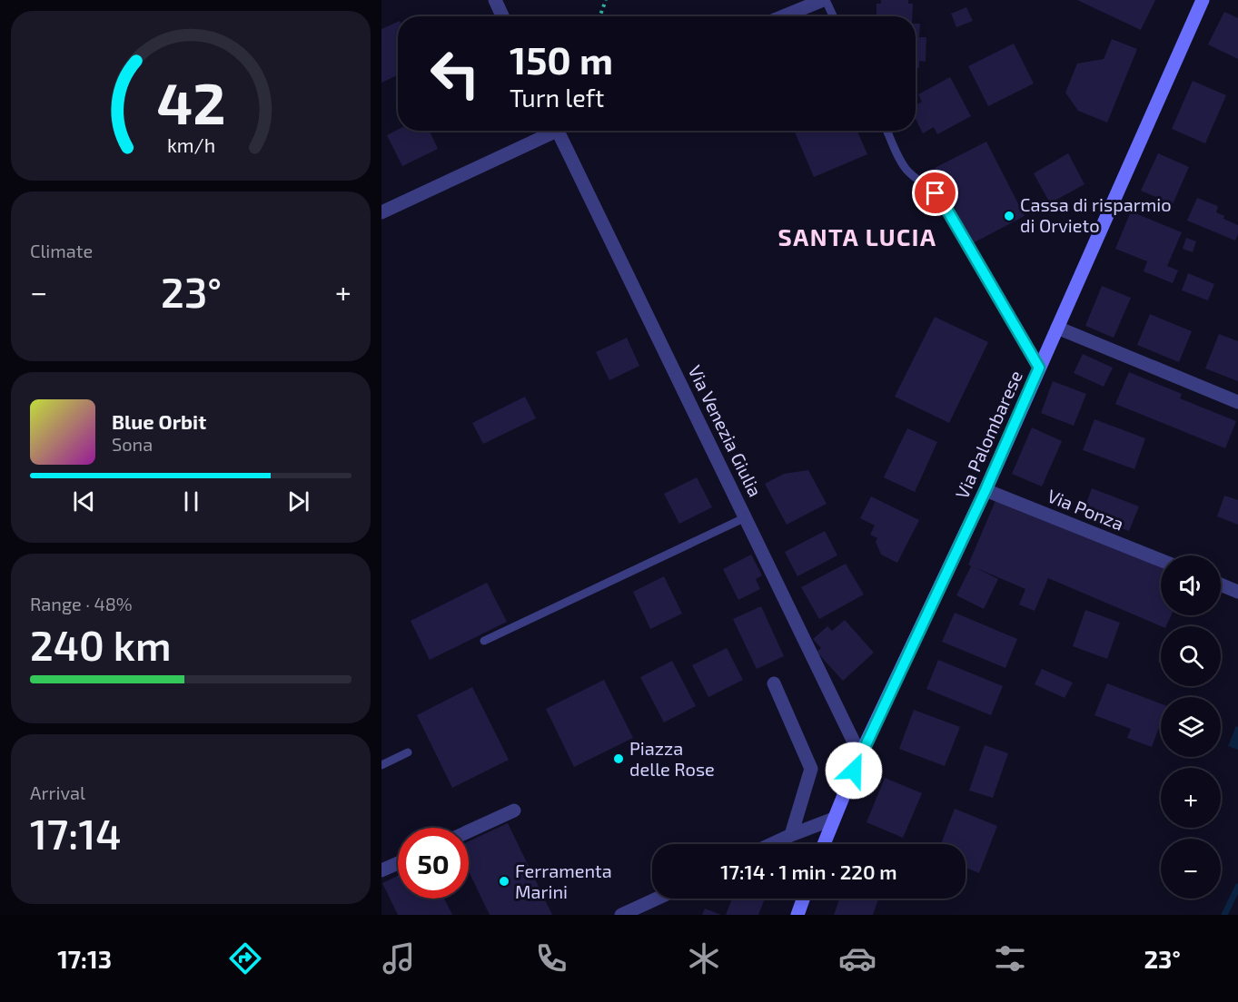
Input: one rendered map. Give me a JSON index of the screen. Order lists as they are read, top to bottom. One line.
{"streets":{"main road":["Via Palombarese"],"street":["Via Venezia Giulia","Via Ponza"]},"crossings":[["Via Venezia Giulia","Via Palombarese"],["Via Palombarese","Via Ponza"]],"districts":["SANTA LUCIA"],"places":["Cassa di risparmio di Orvieto","Piazza delle Rose","Ferramenta Marini"],"page":{"turn":["150 m","Turn left"],"tile":["Climate",["Range · 48%","240 km"],["Arrival","17:14"]],"heat":["−","23°","+"],"song":["Blue Orbit","Sona"],"map_buttons":["+","−"],"limit":"50","trip":"17:14 · 1 min · 220 m","tabs":["17:13","23°"],"gauge":["42","km/h"]}}
